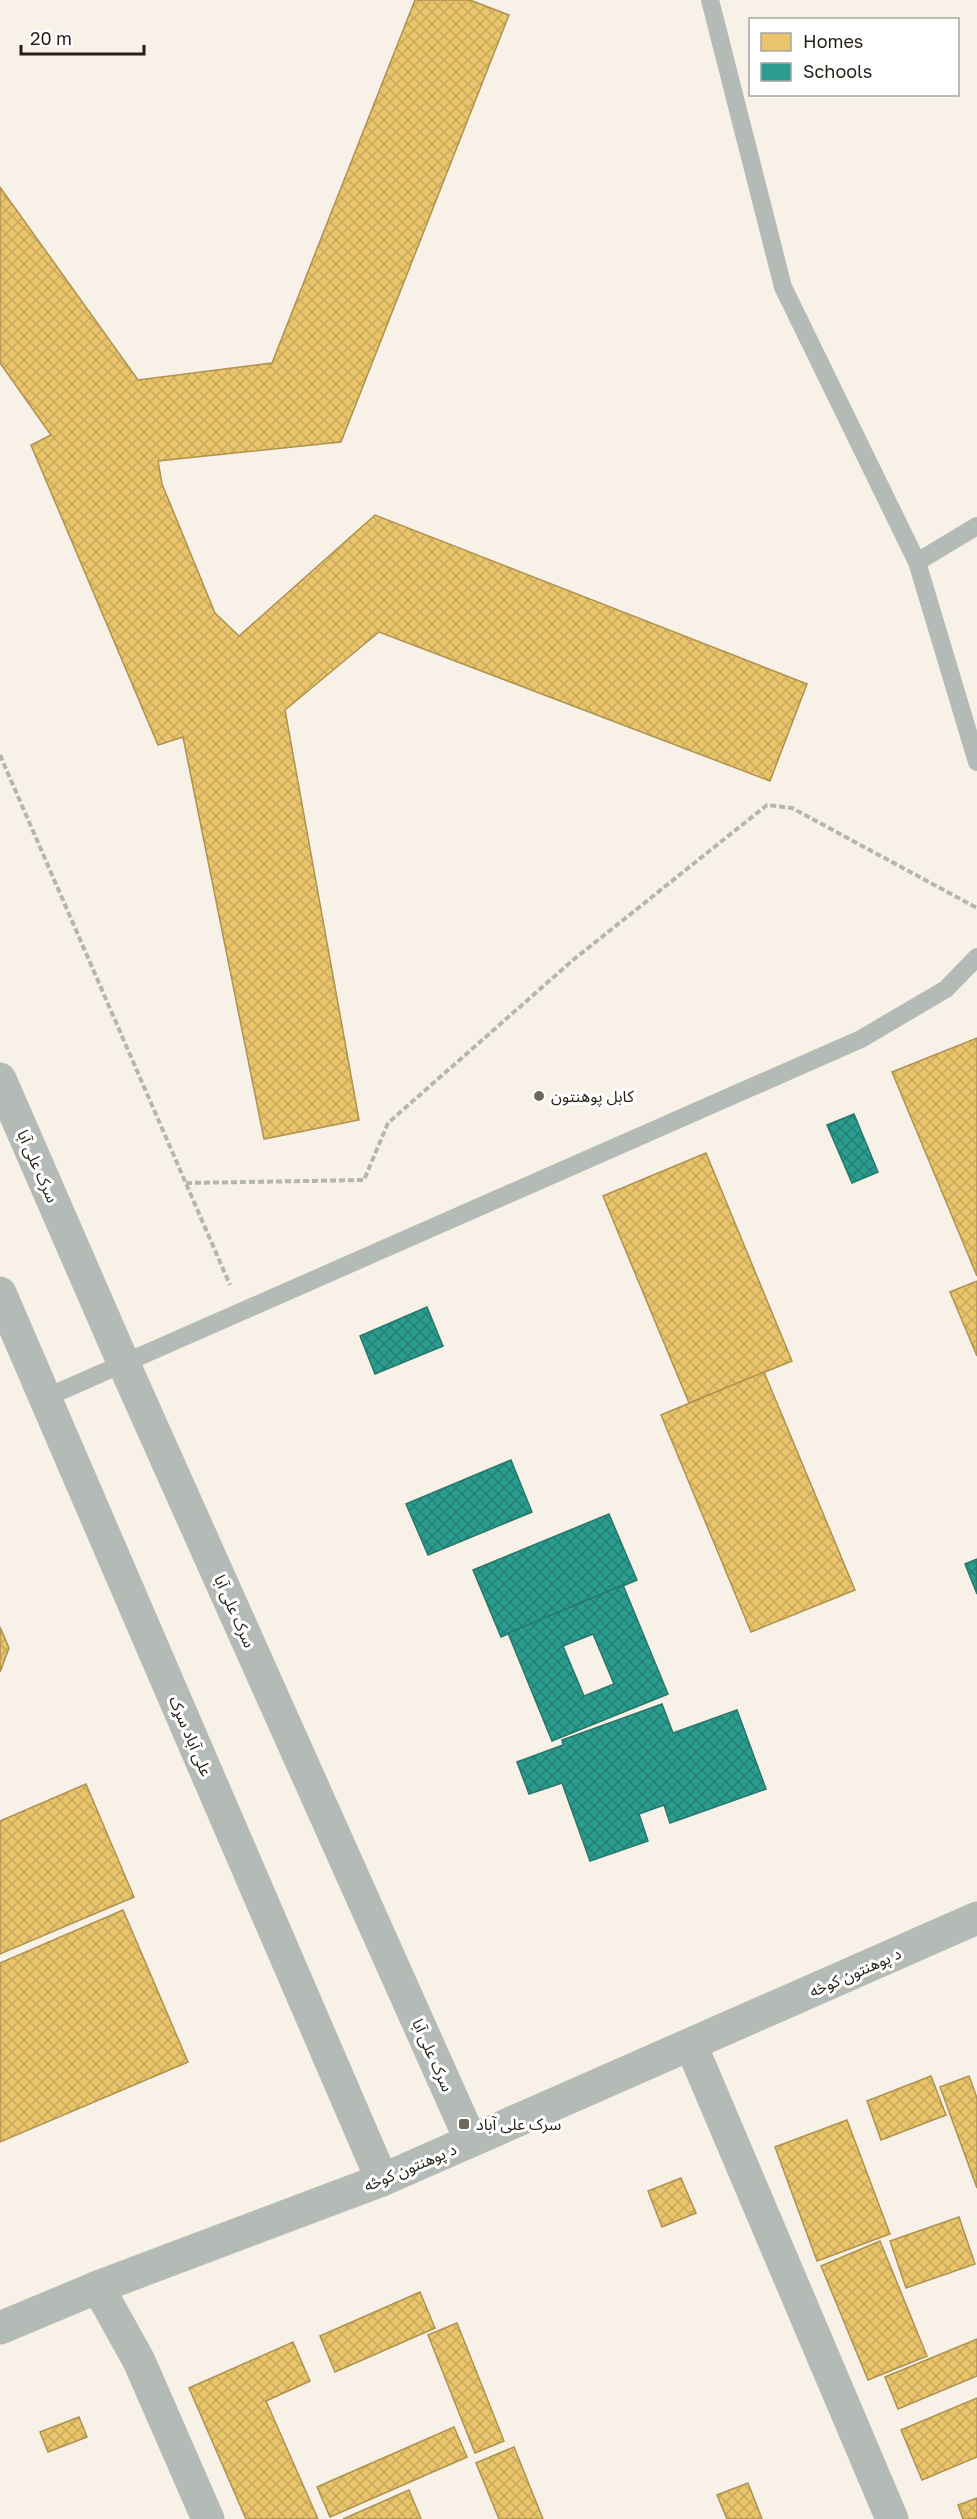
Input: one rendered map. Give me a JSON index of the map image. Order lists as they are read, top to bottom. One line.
{"streets":{"street":["سرک علی آبا","علی آباد سړک","د پوهنتون کوڅه"]},"crossings":[["سرک علی آبا","د پوهنتون کوڅه"],["علی آباد سړک","د پوهنتون کوڅه"]],"places":{"other":["کابل پوهنتون"],"transit":["سرک علی آباد"]},"legend":["Homes","Schools"],"scale_bar":"20 m"}
